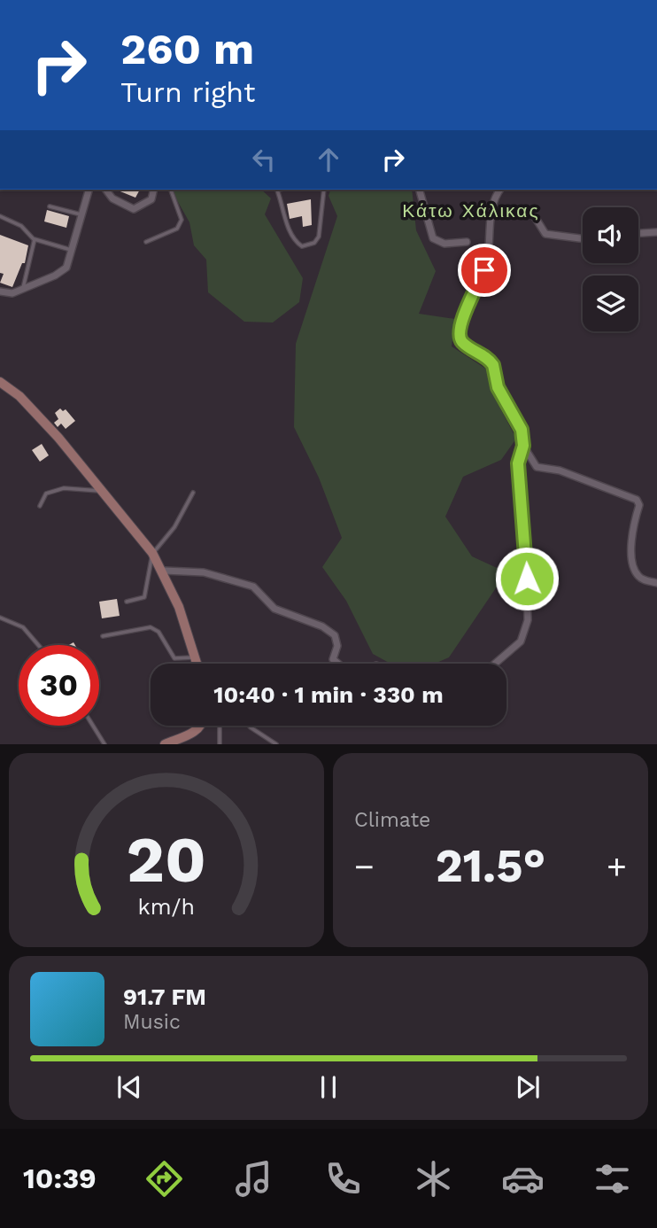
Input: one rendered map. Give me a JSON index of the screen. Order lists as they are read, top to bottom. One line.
{"districts":["Κάτω Χάλικας"],"page":{"turn":["260 m","Turn right"],"limit":"30","trip":"10:40 · 1 min · 330 m","tile":"Climate","heat":["−","21.5°","+"],"song":["91.7 FM","Music"],"tabs":"10:39","gauge":["20","km/h"]}}
